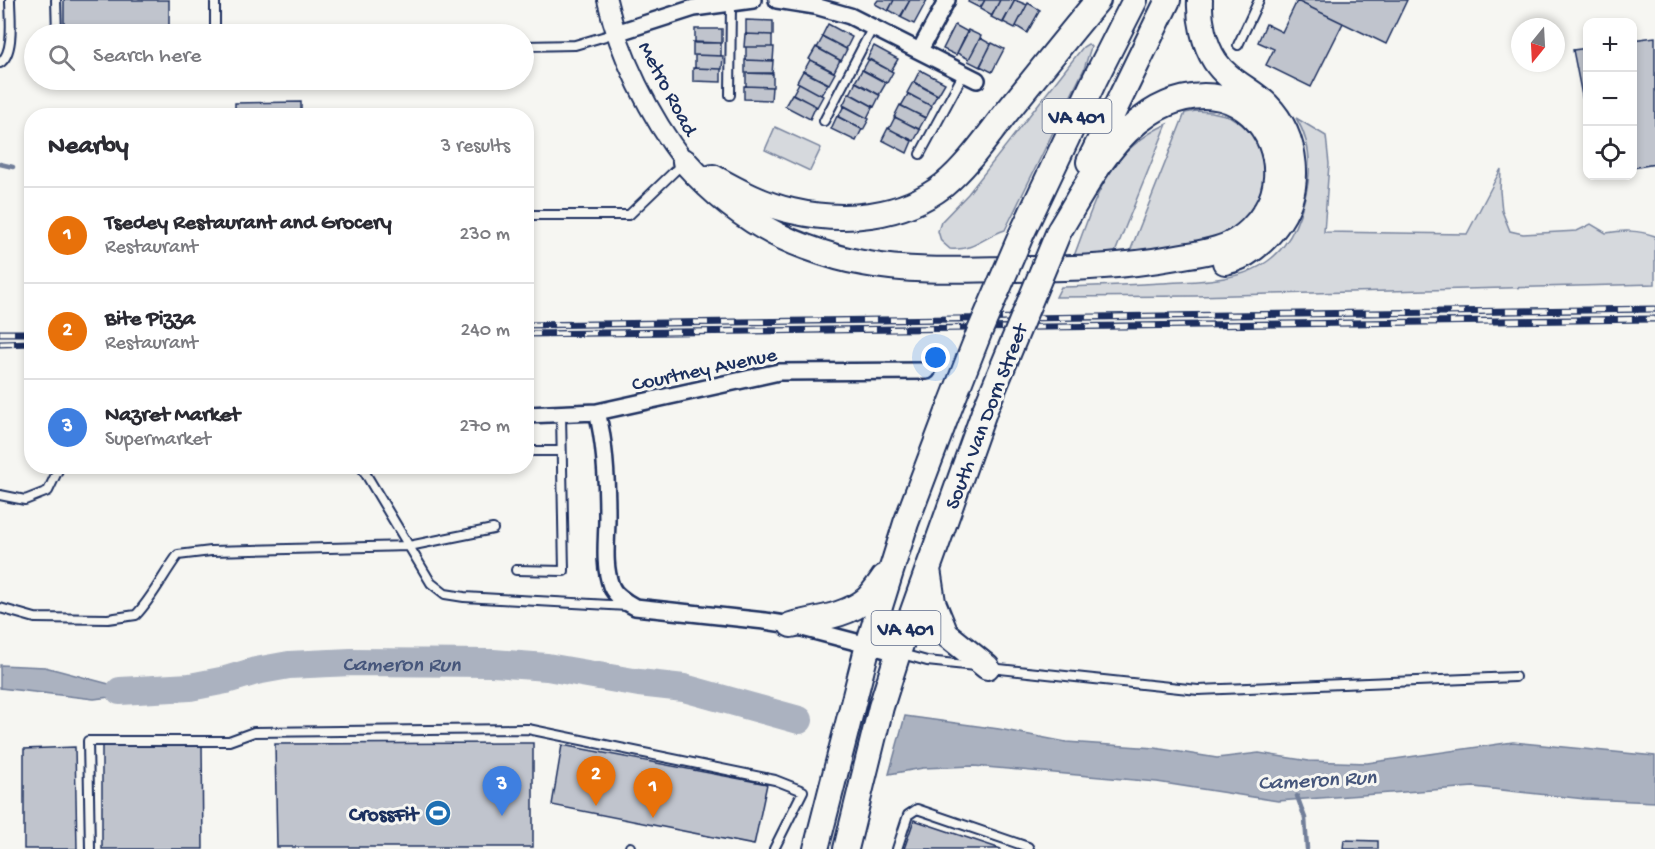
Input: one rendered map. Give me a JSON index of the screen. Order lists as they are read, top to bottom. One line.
{"streets":{"main road":["VA 401","South Van Dorn Street"],"street":["Metro Road","Courtney Avenue"]},"water":["Cameron Run"],"places":{"sports":["CrossFit"]},"north":"bottom","page":{"map_buttons":["+","−"],"search":"Search here","heading":["Nearby","3 results"],"list":[{"mark":"1","name":"Tsedey Restaurant and Grocery","note":"Restaurant","value":"230 m"},{"mark":"2","name":"Bite Pizza","note":"Restaurant","value":"240 m"},{"mark":"3","name":"Nazret Market","note":"Supermarket","value":"270 m"}],"pins":["2","3","1"]}}
